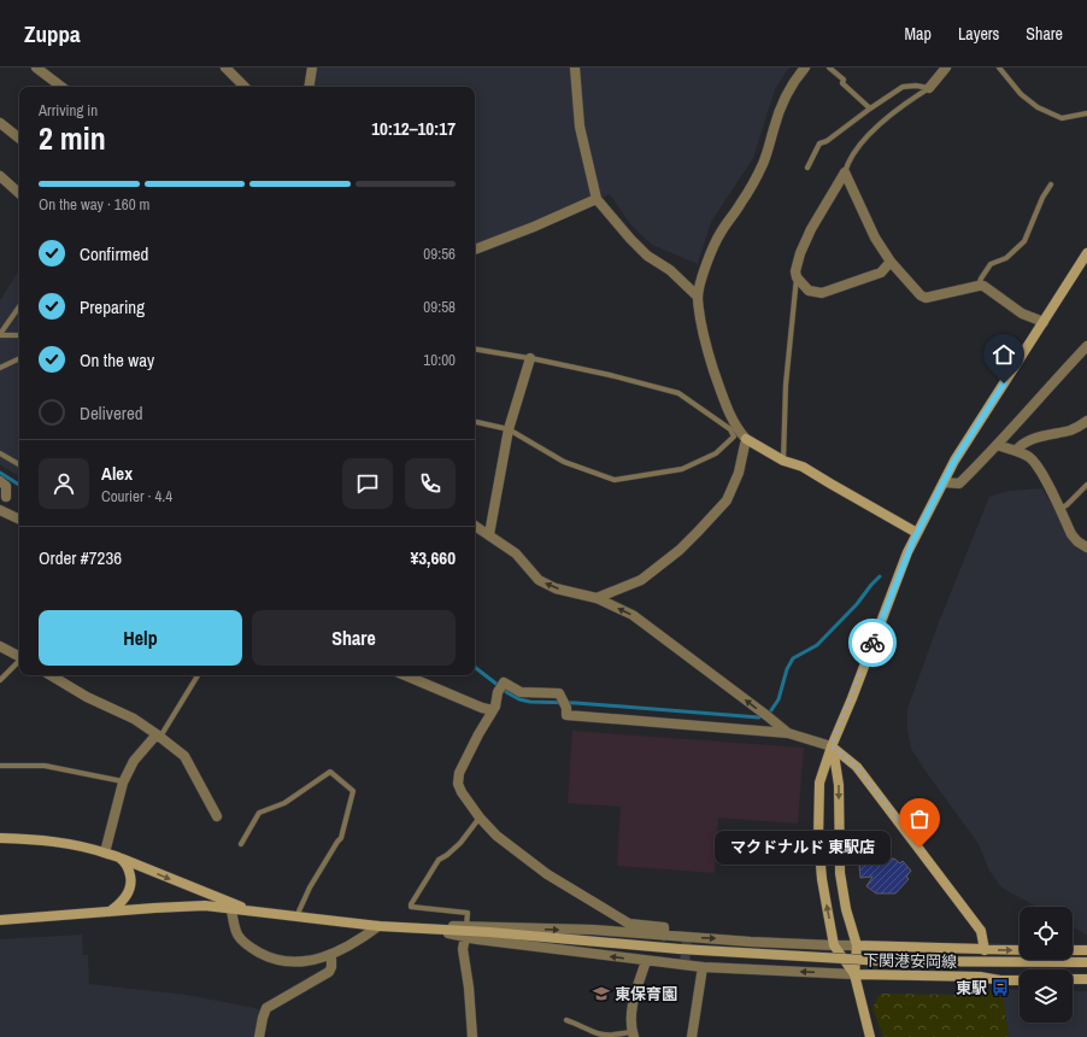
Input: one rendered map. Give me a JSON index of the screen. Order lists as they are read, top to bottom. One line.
{"streets":{"street":["下関港安岡線"]},"places":{"other":["マクドナルド 東駅店"],"bus stop":["東駅"],"school or university":["東保育園"]},"page":{"header":"Zuppa","nav":["Map","Layers","Share"],"heading":["2 min","Arriving in","10:12–10:17"],"panel":["Alex","Courier · 4.4","Order #7236","¥3,660"],"bar":"On the way · 160 m","list":[["Confirmed","09:56"],["Preparing","09:58"],["On the way","10:00"],"Delivered"],"buttons":["Help","Share"],"bubble":"マクドナルド 東駅店"}}
